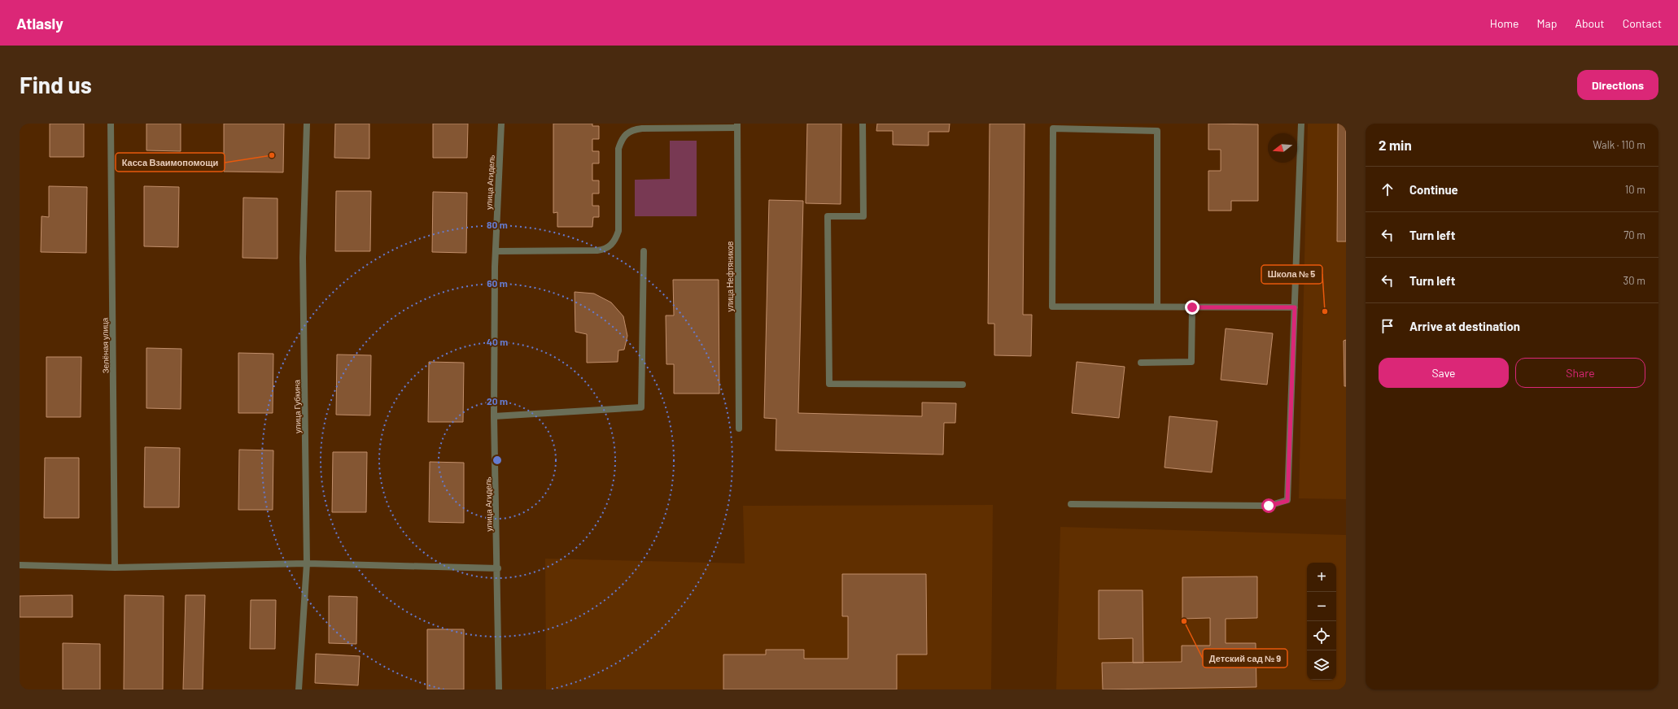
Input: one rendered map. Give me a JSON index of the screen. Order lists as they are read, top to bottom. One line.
{"streets":{"street":["улица Агидель","улица Нефтяников","Зелёная улица","улица Губкина"]},"places":["Касса Взаимопомощи","Школа № 5","Детский сад № 9"],"north":"left","page":{"header":"Atlasly","nav":["Home","Map","About","Contact"],"buttons":["Directions",["Save","Share"]],"title":"Find us","heading":["2 min","Walk · 110 m"],"list":[["Continue","10 m"],["Turn left","70 m"],["Turn left","30 m"],"Arrive at destination"],"map_buttons":["+","−"]},"rings":["80 m","60 m","40 m","20 m"]}
